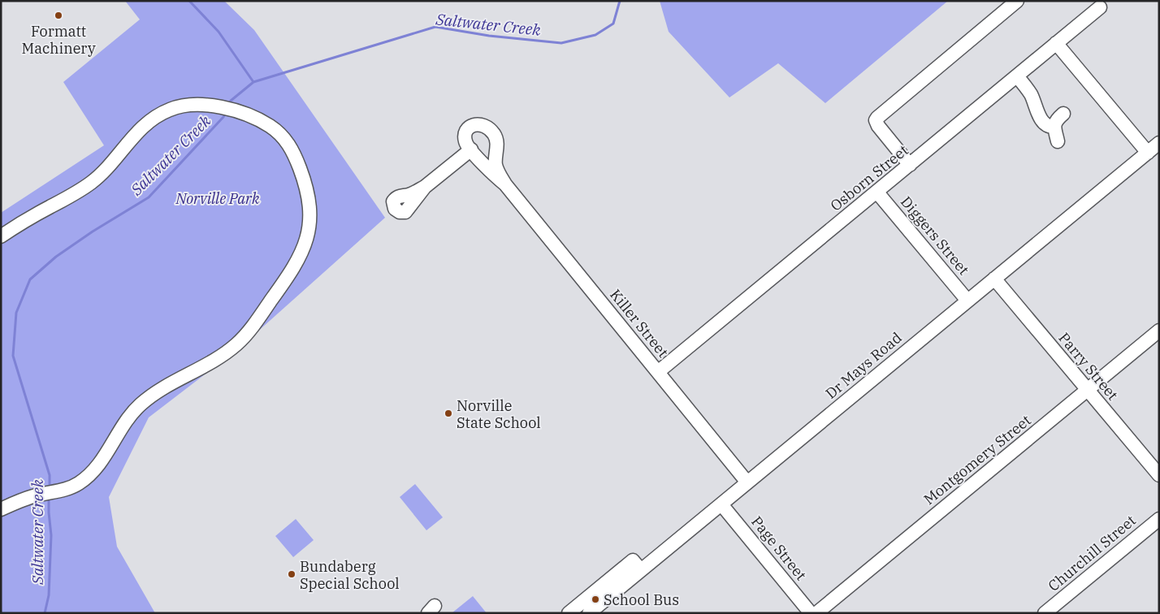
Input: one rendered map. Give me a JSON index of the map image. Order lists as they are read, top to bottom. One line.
{"streets":{"street":["Osborn Street","Diggers Street","Killer Street","Dr Mays Road","Parry Street","Montgomery Street","Page Street","Churchill Street"]},"crossings":[["Osborn Street","Diggers Street"],["Osborn Street","Killer Street"],["Diggers Street","Dr Mays Road"],["Killer Street","Dr Mays Road"],["Dr Mays Road","Parry Street"],["Dr Mays Road","Page Street"],["Parry Street","Montgomery Street"]],"water":["Saltwater Creek"],"parks":["Norville Park"],"places":["Formatt Machinery","Norville State School","Bundaberg Special School","School Bus"]}
